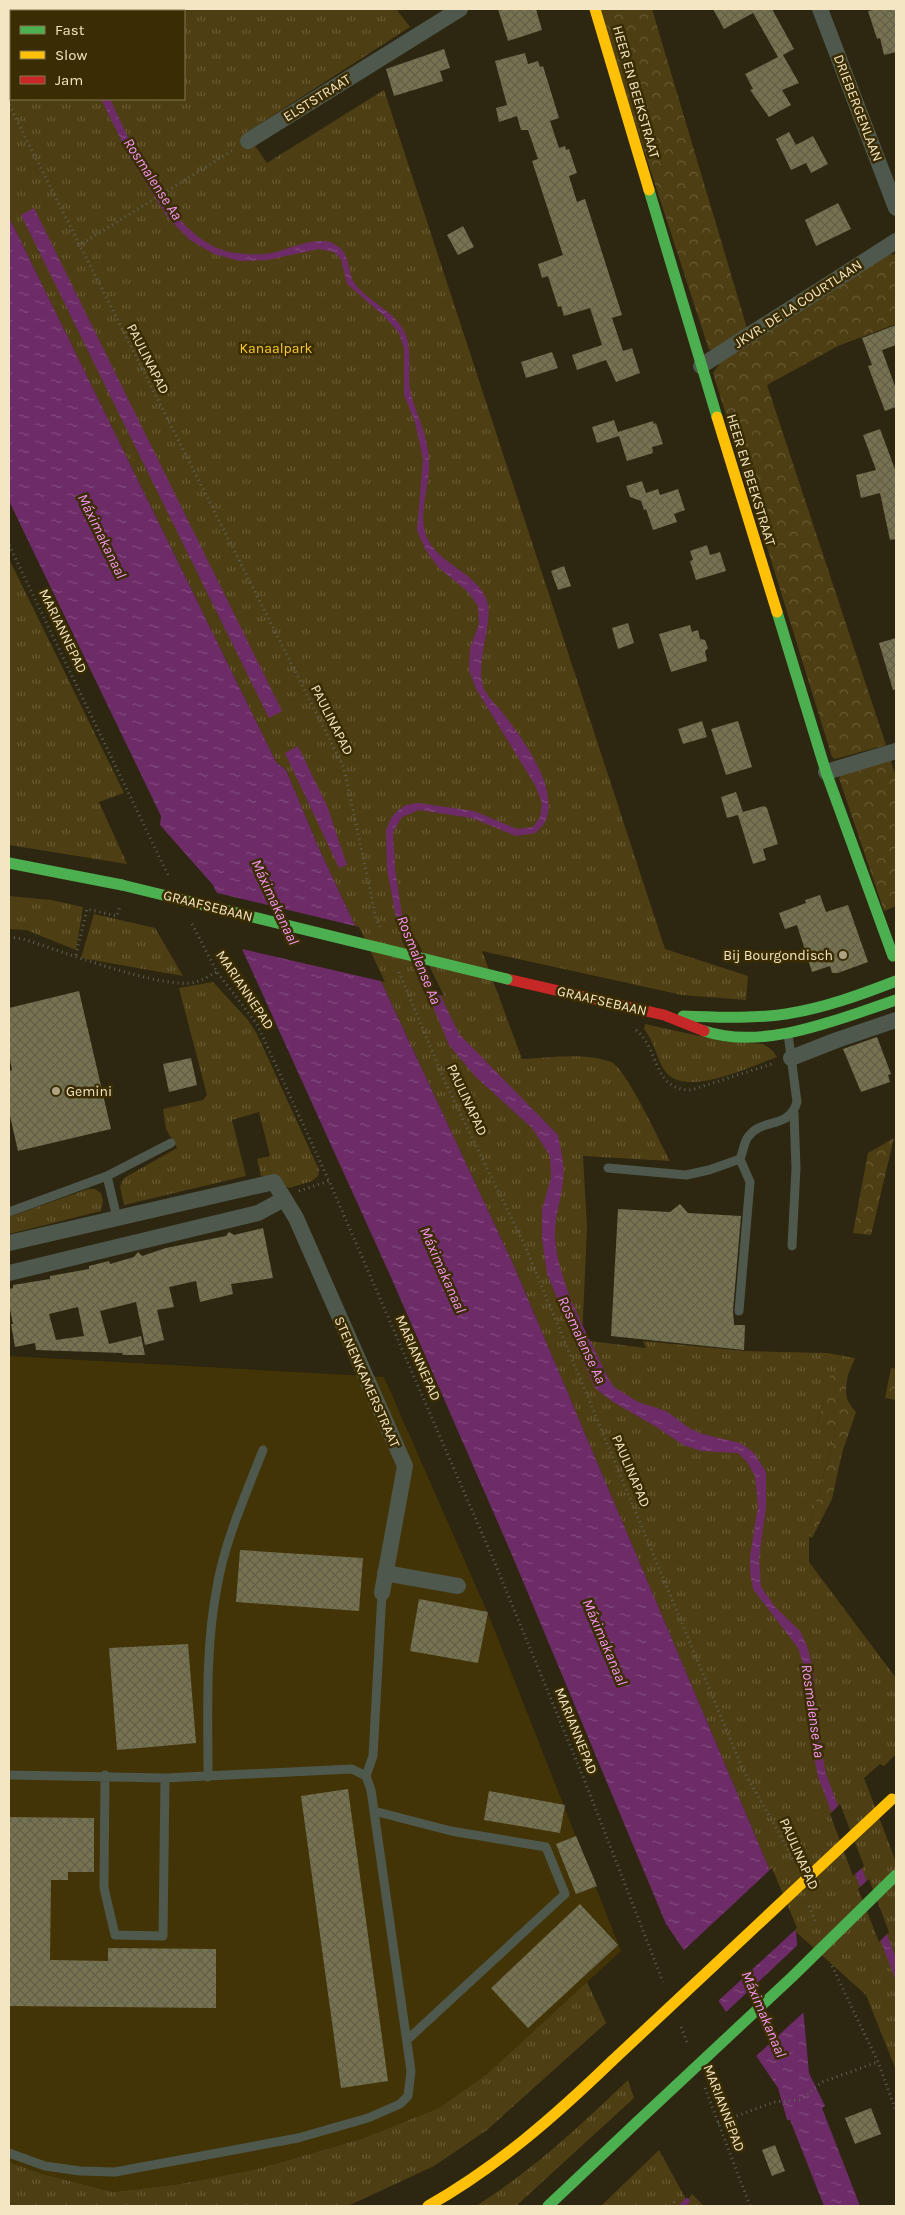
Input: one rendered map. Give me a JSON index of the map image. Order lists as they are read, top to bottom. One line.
{"streets":{"main road":["HEER EN BEEKSTRAAT","GRAAFSEBAAN"],"street":["ELSTSTRAAT","DRIEBERGENLAAN","JKVR. DE LA COURTLAAN","STENENKAMERSTRAAT"],"path":["PAULINAPAD","MARIANNEPAD"]},"crossings":[["HEER EN BEEKSTRAAT","JKVR. DE LA COURTLAAN"]],"water":["Rosmalense Aa","Máximakanaal"],"parks":["Kanaalpark"],"places":["Bij Bourgondisch","Gemini"],"legend":["Fast","Slow","Jam"]}
